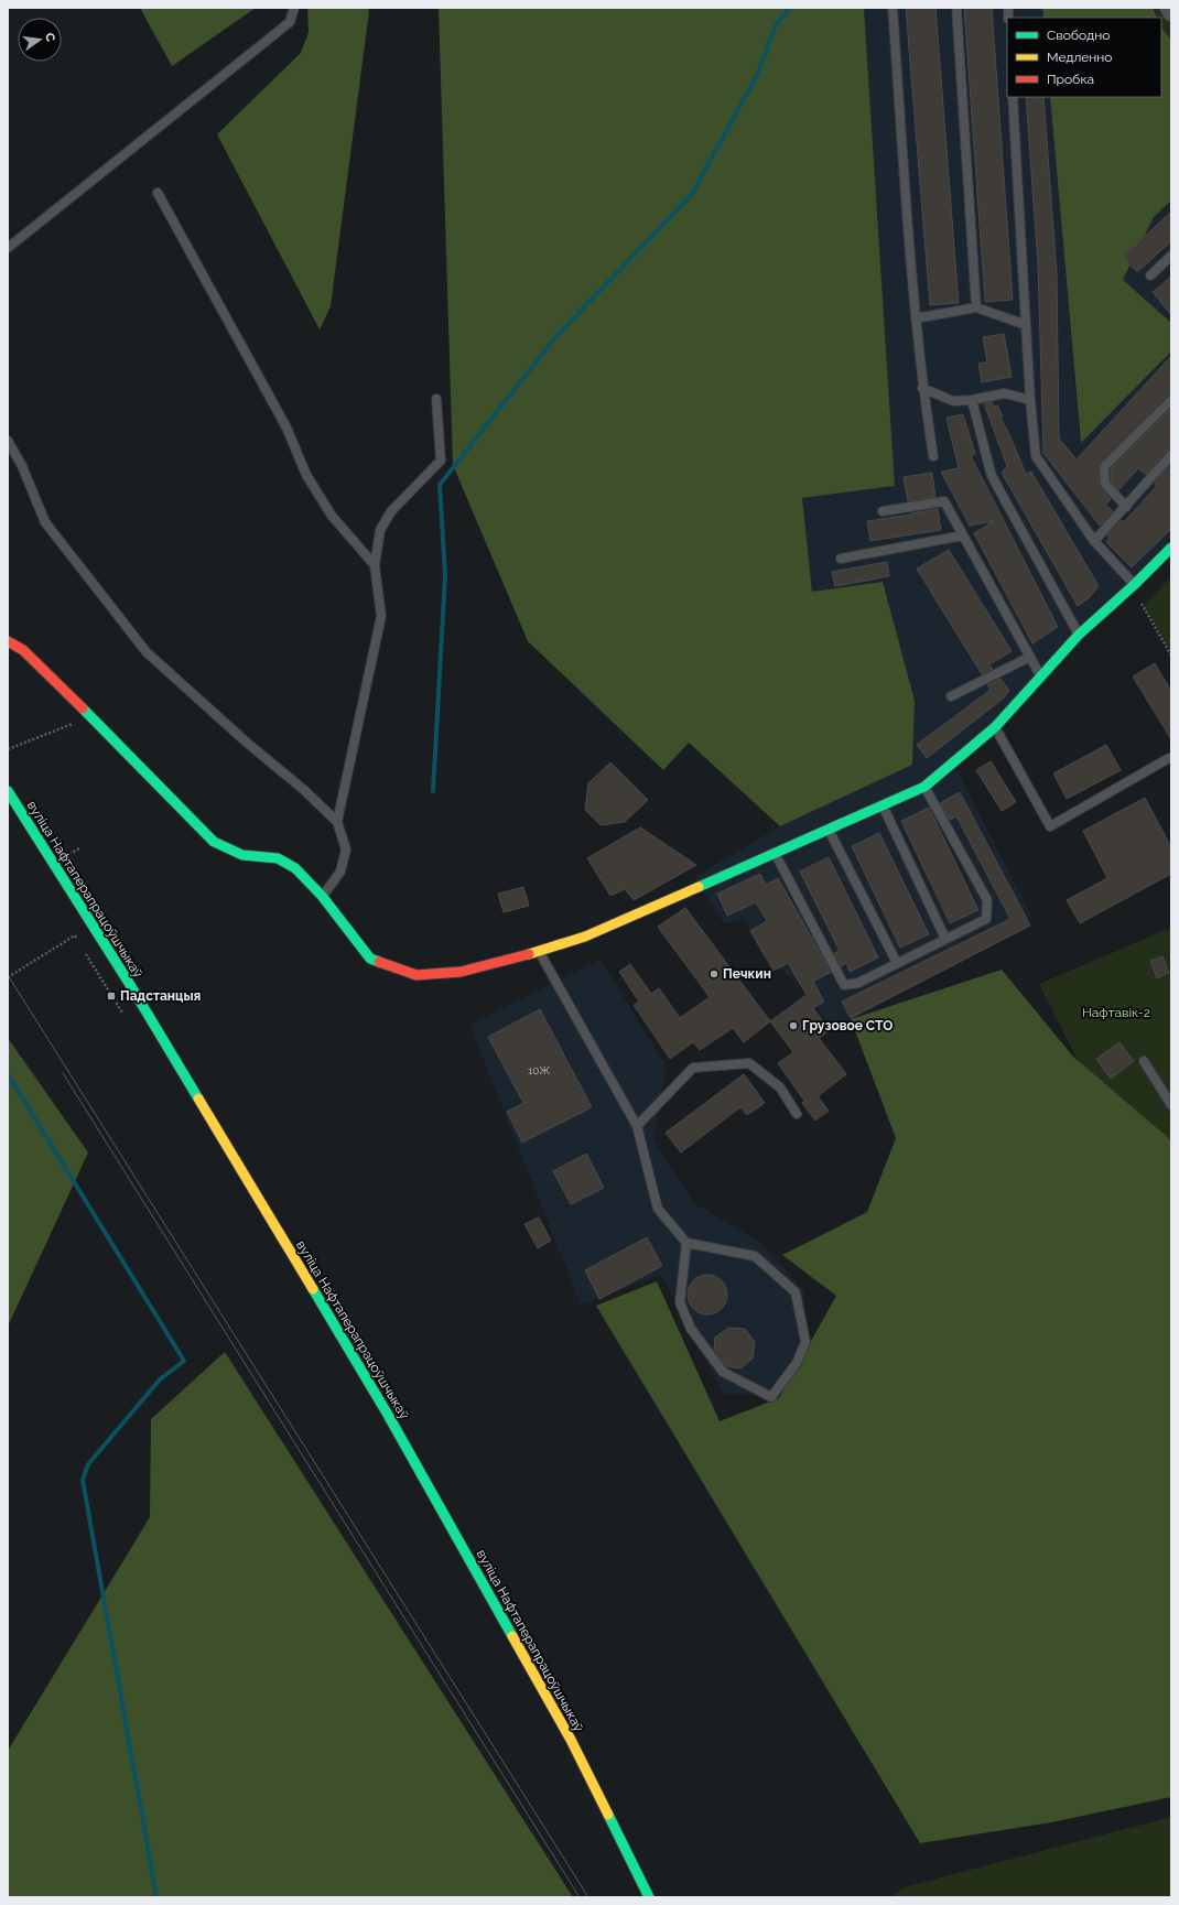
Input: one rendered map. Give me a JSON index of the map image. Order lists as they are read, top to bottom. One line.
{"streets":{"street":["вуліца Нафтаперапрацоўшчыкаў"]},"parks":["Нафтавік-2"],"places":{"other":["Печкин","Грузовое СТО"],"transit":["Падстанцыя"]},"house_numbers":["10Ж"],"legend":["Свободно","Медленно","Пробка"],"north":"right"}
